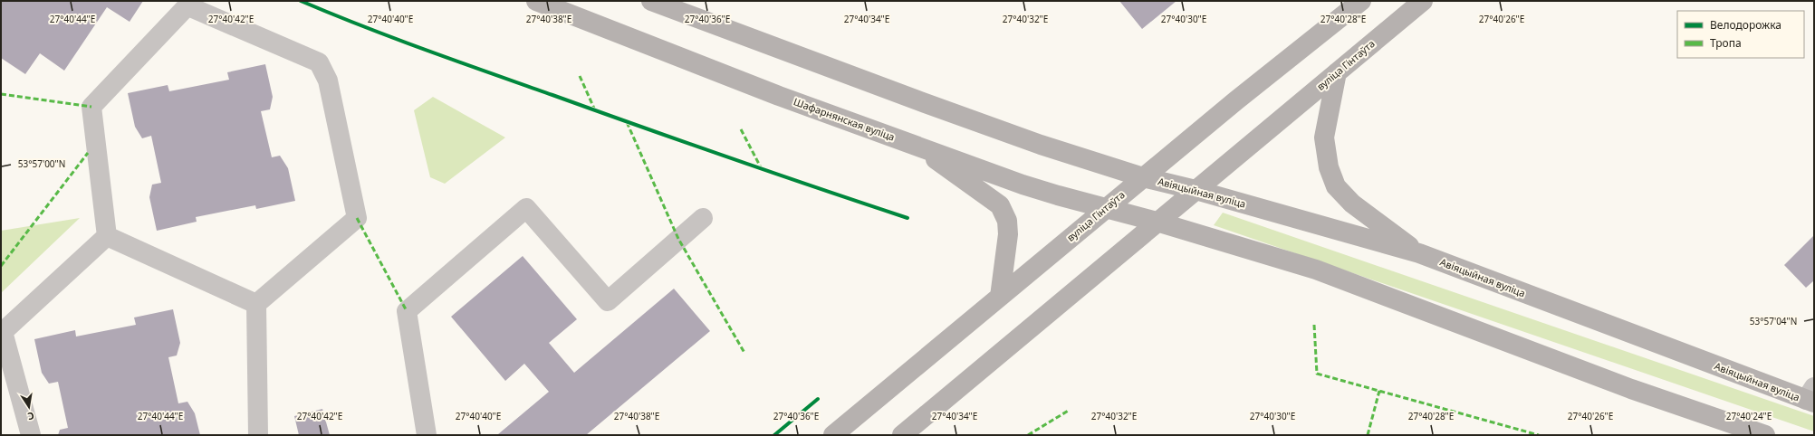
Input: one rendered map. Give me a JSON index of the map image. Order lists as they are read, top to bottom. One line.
{"streets":{"main road":["вуліца Гінтаўта","Шафарнянская вуліца","Авіяцыйная вуліца"]},"crossings":[["вуліца Гінтаўта","Шафарнянская вуліца"],["вуліца Гінтаўта","Авіяцыйная вуліца"]],"legend":["Велодорожка","Тропа"],"north":"bottom","coordinates":["27°40'44\"E","27°40'42\"E","27°40'40\"E","27°40'38\"E","27°40'36\"E","27°40'34\"E","27°40'32\"E","27°40'30\"E","27°40'28\"E","27°40'26\"E","53°57'00\"N","53°57'04\"N","27°40'24\"E"]}
